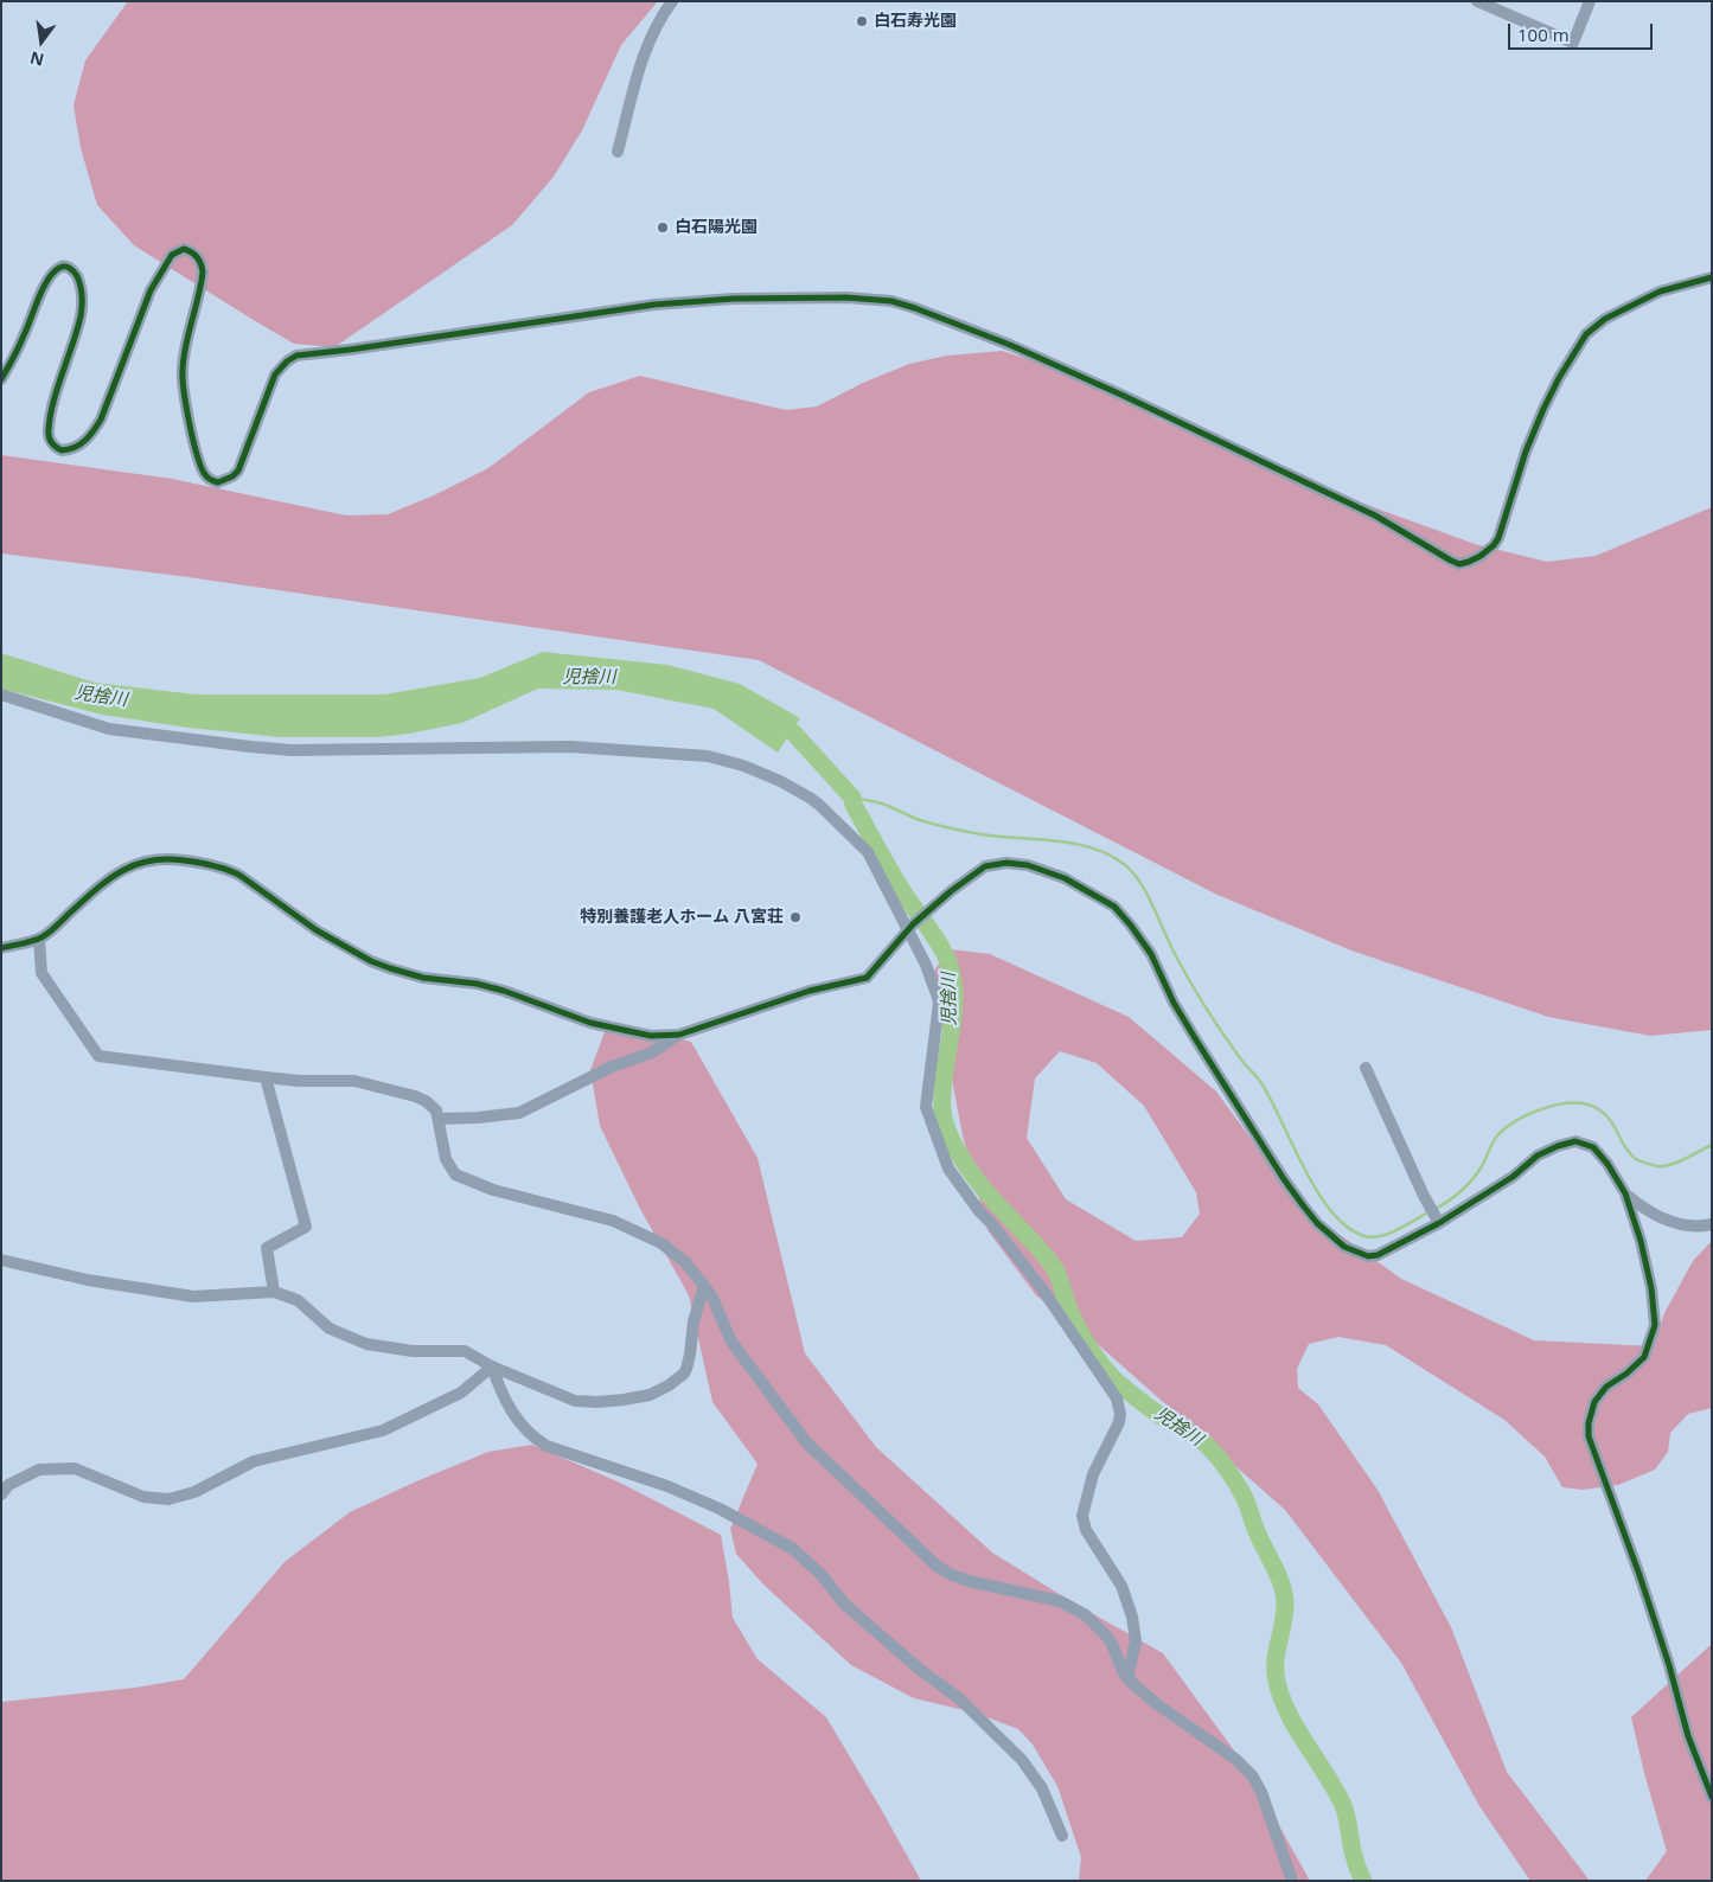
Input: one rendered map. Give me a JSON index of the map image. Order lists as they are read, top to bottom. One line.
{"water":["児捨川"],"places":["白石寿光園","白石陽光園","特別養護老人ホーム 八宮荘"],"scale_bar":"100 m","north":"bottom"}
